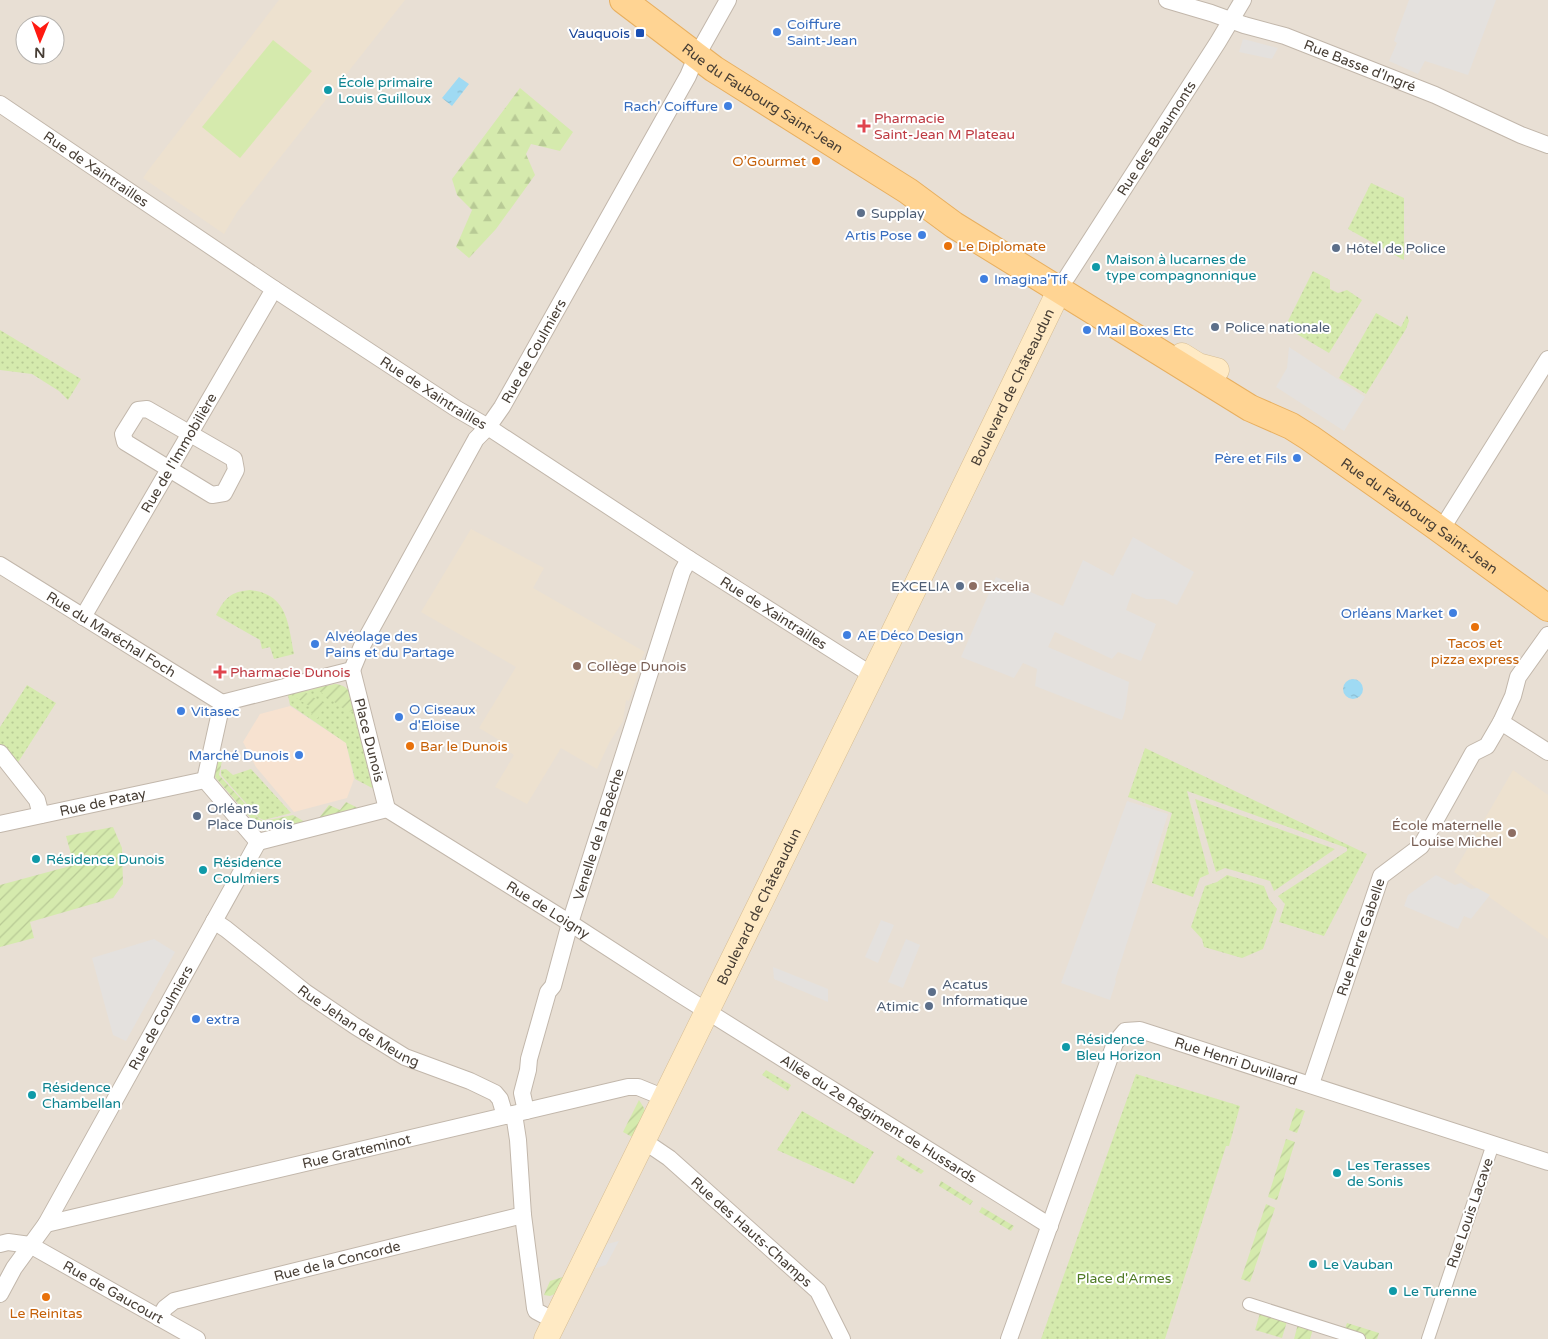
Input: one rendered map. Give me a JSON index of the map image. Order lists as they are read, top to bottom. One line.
{"streets":{"main road":["Rue du Faubourg Saint-Jean","Boulevard de Châteaudun"],"street":["Rue Basse d'Ingré","Rue des Beaumonts","Rue de Xaintrailles","Rue de Coulmiers","Rue de l'Immobilière","Rue du Maréchal Foch","Place Dunois","Rue de Patay","Venelle de la Boêche","Rue de Loigny","Rue Pierre Gabelle","Rue Jehan de Meung","Rue Henri Duvillard","Allée du 2e Régiment de Hussards","Rue Gratteminot","Rue Louis Lacave","Rue des Hauts-Champs","Rue de la Concorde","Rue de Gaucourt"]},"crossings":[["Rue Basse d'Ingré","Rue des Beaumonts"],["Rue du Faubourg Saint-Jean","Rue des Beaumonts"],["Rue du Faubourg Saint-Jean","Rue de Coulmiers"],["Rue du Faubourg Saint-Jean","Boulevard de Châteaudun"],["Rue des Beaumonts","Boulevard de Châteaudun"],["Rue de Xaintrailles","Rue de Coulmiers"],["Rue de Xaintrailles","Boulevard de Châteaudun"],["Rue de Xaintrailles","Rue de l'Immobilière"],["Rue de Xaintrailles","Venelle de la Boêche"],["Rue de Coulmiers","Place Dunois"],["Rue de Coulmiers","Rue Jehan de Meung"],["Rue de Coulmiers","Rue Gratteminot"],["Rue de Coulmiers","Rue de Gaucourt"],["Boulevard de Châteaudun","Rue de Loigny"],["Boulevard de Châteaudun","Rue Jehan de Meung"],["Boulevard de Châteaudun","Allée du 2e Régiment de Hussards"],["Boulevard de Châteaudun","Rue Gratteminot"],["Boulevard de Châteaudun","Rue des Hauts-Champs"],["Rue de l'Immobilière","Rue du Maréchal Foch"],["Place Dunois","Rue de Loigny"],["Venelle de la Boêche","Rue de Loigny"],["Venelle de la Boêche","Rue Jehan de Meung"],["Venelle de la Boêche","Rue Gratteminot"],["Rue de Loigny","Allée du 2e Régiment de Hussards"],["Rue Pierre Gabelle","Rue Henri Duvillard"],["Rue Jehan de Meung","Rue Gratteminot"],["Rue Jehan de Meung","Rue de la Concorde"],["Rue Henri Duvillard","Allée du 2e Régiment de Hussards"],["Rue Henri Duvillard","Rue Louis Lacave"],["Rue de la Concorde","Rue de Gaucourt"]],"parks":["Place d'Armes"],"places":{"other":["Coiffure Saint-Jean","École primaire Louis Guilloux","Rach' Coiffure","O’Gourmet","Supplay","Artis Pose","Le Diplomate","Hôtel de Police","Maison à lucarnes de type compagnonnique","Imagina'Tif","Police nationale","Mail Boxes Etc","Père et Fils","EXCELIA","Excelia","Orléans Market","Tacos et pizza express","AE Déco Design","Alvéolage des Pains et du Partage","Collège Dunois","Vitasec","O Ciseaux d'Eloise","Bar le Dunois","Marché Dunois","Orléans Place Dunois","École maternelle Louise Michel","Résidence Dunois","Résidence Coulmiers","Acatus Informatique","Atimic","extra","Résidence Bleu Horizon","Résidence Chambellan","Les Terasses de Sonis","Le Vauban","Le Turenne","Le Reinitas"],"transit":["Vauquois"],"health":["Pharmacie Saint-Jean M Plateau","Pharmacie Dunois"]},"north":"bottom"}
